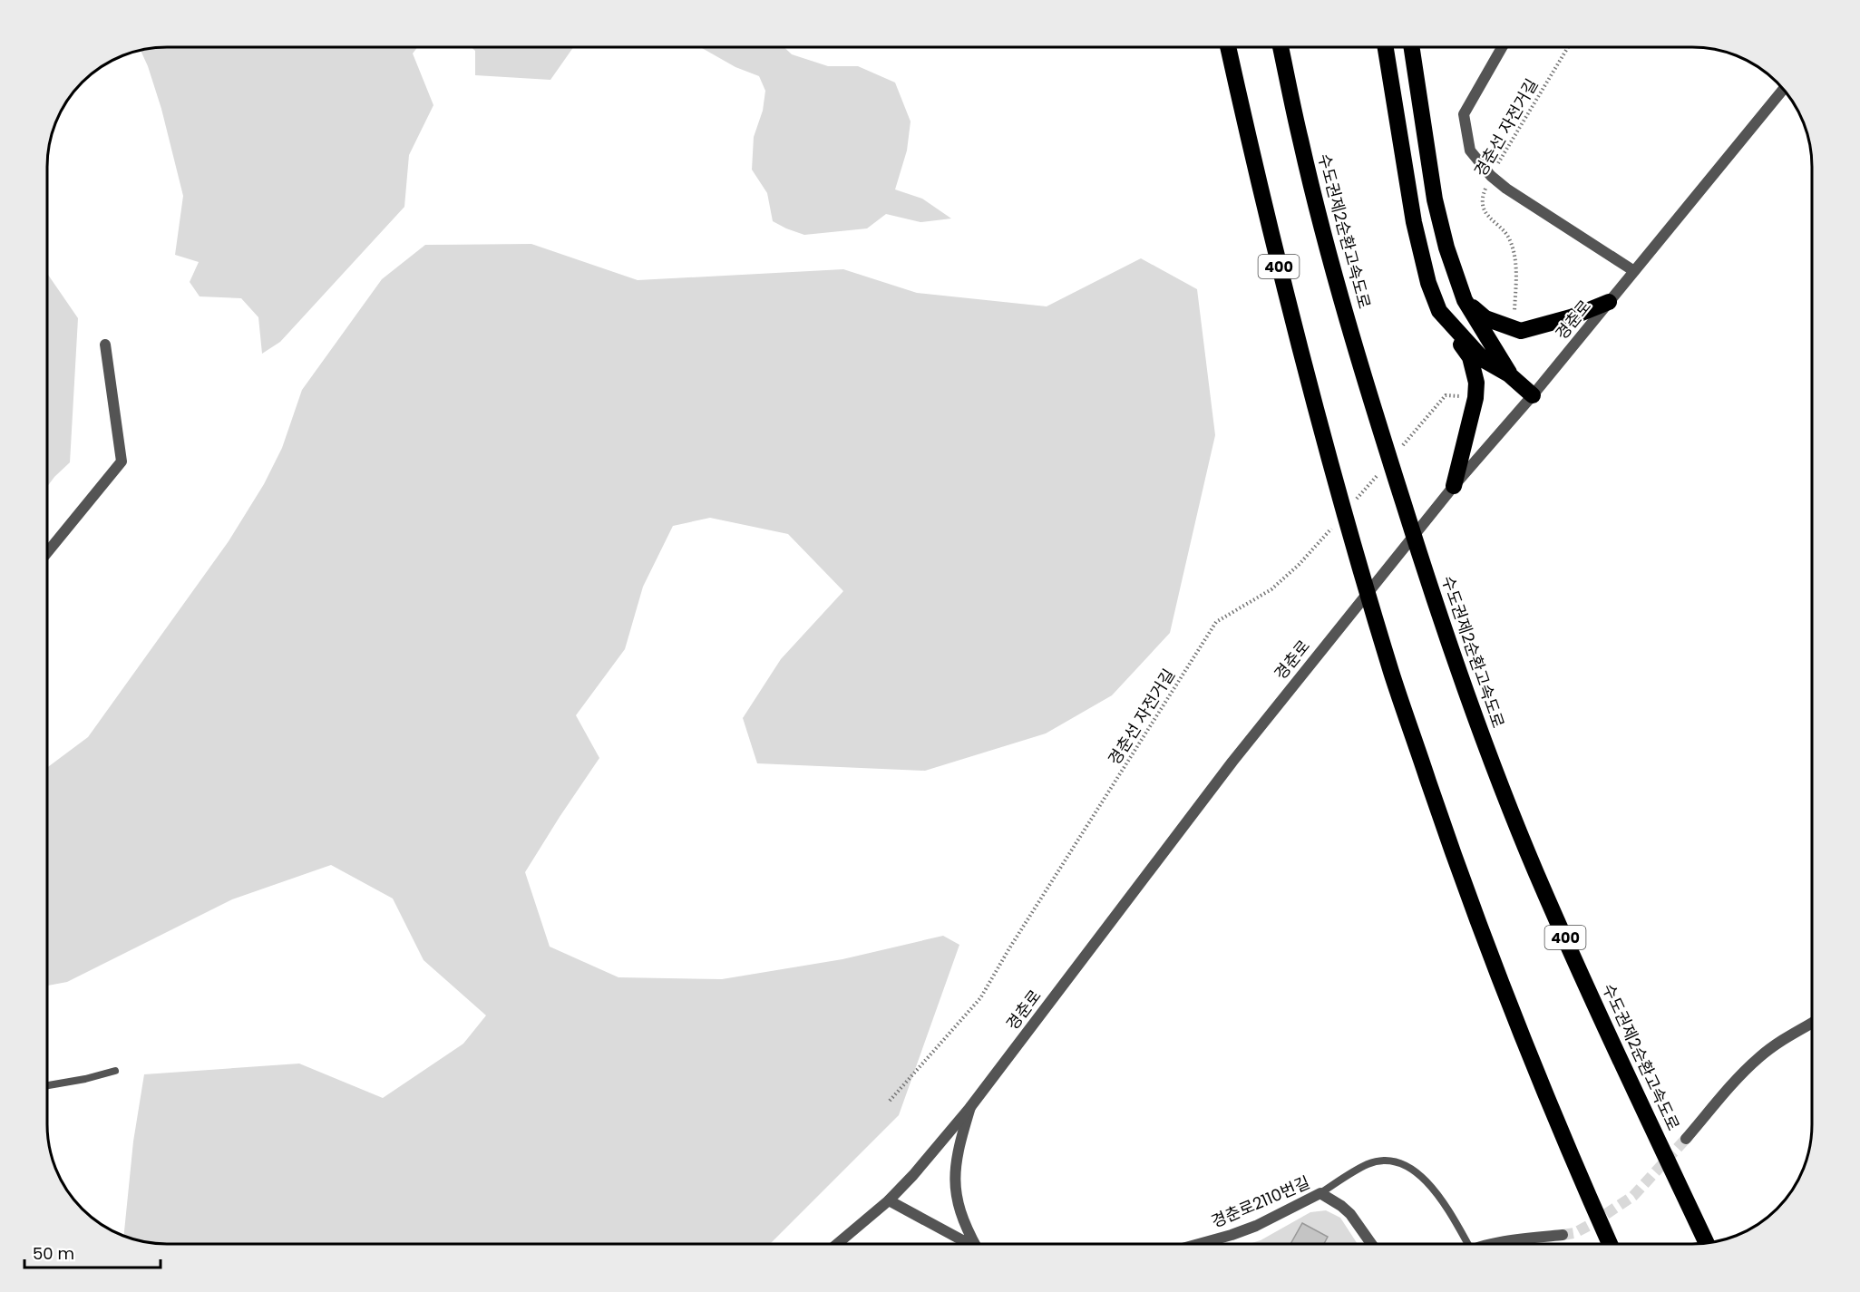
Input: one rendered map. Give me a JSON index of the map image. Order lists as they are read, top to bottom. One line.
{"streets":{"highway":["수도권제2순환고속도로","400"],"street":["경춘로","경춘로2110번길"],"path":["경춘선 자전거길"]},"scale_bar":"50 m"}
